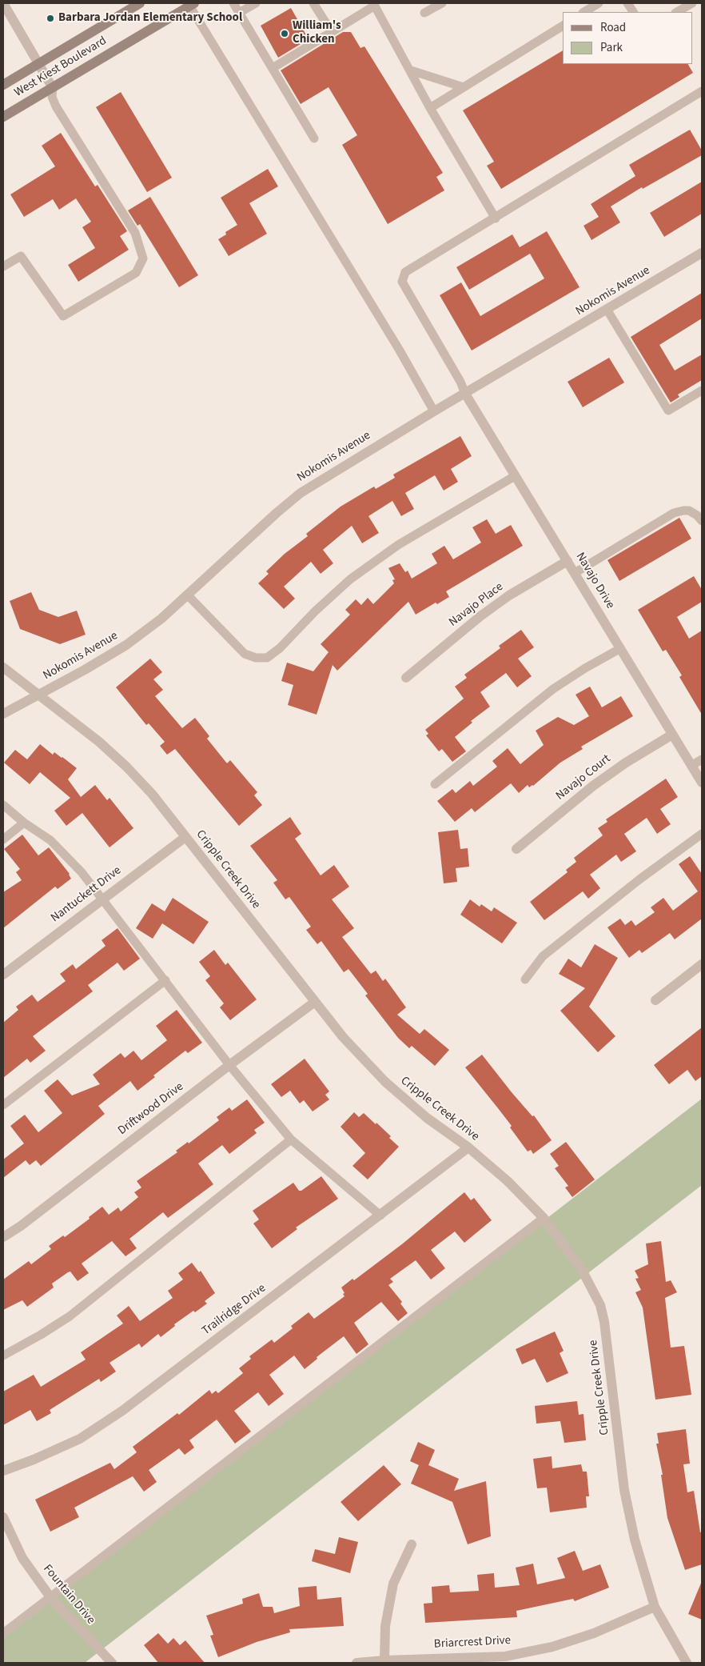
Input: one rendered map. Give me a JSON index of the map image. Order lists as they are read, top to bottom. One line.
{"streets":{"main road":["West Kiest Boulevard"],"street":["Nokomis Avenue","Navajo Drive","Navajo Place","Navajo Court","Cripple Creek Drive","Nantuckett Drive","Driftwood Drive","Trailridge Drive","Fountain Drive","Briarcrest Drive"]},"crossings":[["Nokomis Avenue","Navajo Drive"],["Nokomis Avenue","Cripple Creek Drive"],["Navajo Drive","Navajo Place"],["Navajo Drive","Navajo Court"],["Cripple Creek Drive","Nantuckett Drive"],["Cripple Creek Drive","Driftwood Drive"],["Cripple Creek Drive","Trailridge Drive"],["Cripple Creek Drive","Briarcrest Drive"]],"places":["Barbara Jordan Elementary School","William's Chicken"],"legend":["Road","Park"]}
